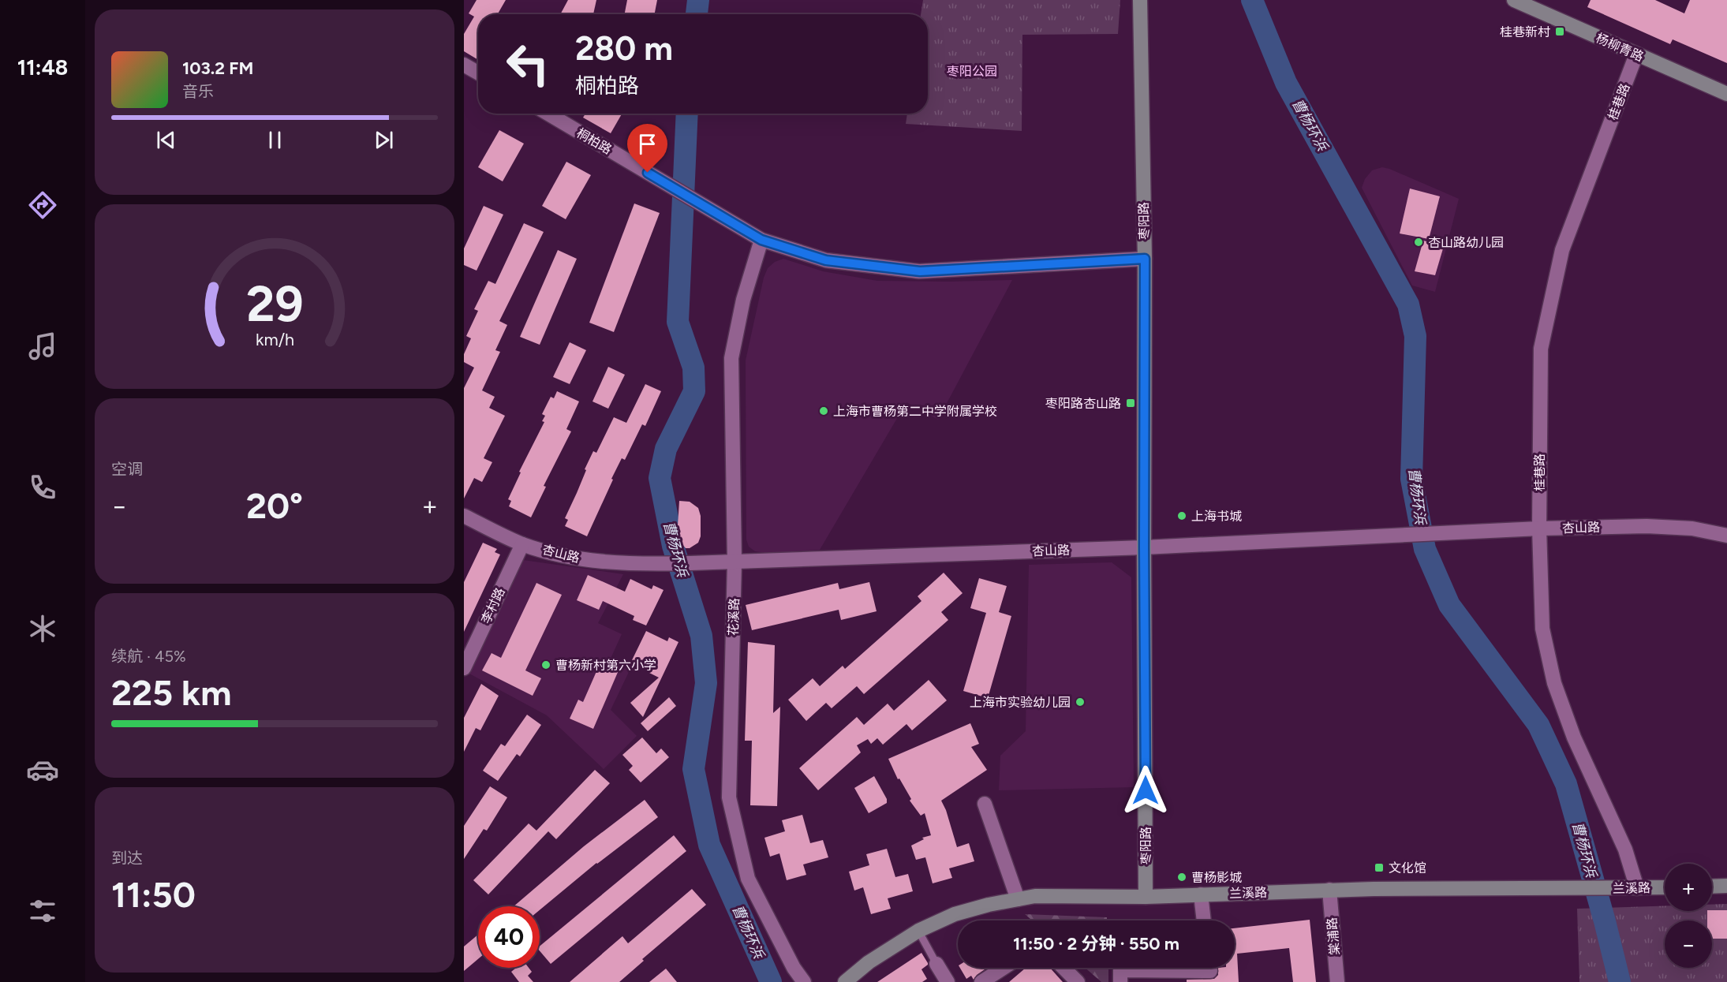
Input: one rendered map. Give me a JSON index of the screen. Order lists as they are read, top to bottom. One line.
{"streets":{"street":["杨柳青路","桂巷路","桐柏路","枣阳路","杏山路","李村路","花溪路","兰溪路","棠浦路"]},"crossings":[["杨柳青路","桂巷路"],["桂巷路","杏山路"],["桂巷路","兰溪路"],["桐柏路","花溪路"],["枣阳路","杏山路"],["枣阳路","兰溪路"],["杏山路","李村路"],["杏山路","花溪路"],["兰溪路","棠浦路"]],"water":["曹杨环浜"],"parks":["枣阳公园"],"places":{"transit":["桂巷新村","枣阳路杏山路","文化馆"],"other":["杏山路幼儿园","上海市曹杨第二中学附属学校","上海书城","曹杨新村第六小学","上海市实验幼儿园","曹杨影城"]},"page":{"tabs":"11:48","turn":["280 m","桐柏路"],"song":["103.2 FM","音乐"],"tile":["空调",["续航 · 45%","225 km"],["到达","11:50"]],"heat":["−","20°","+"],"map_buttons":["+","−"],"limit":"40","trip":"11:50 · 2 分钟 · 550 m","gauge":["29","km/h"]}}
